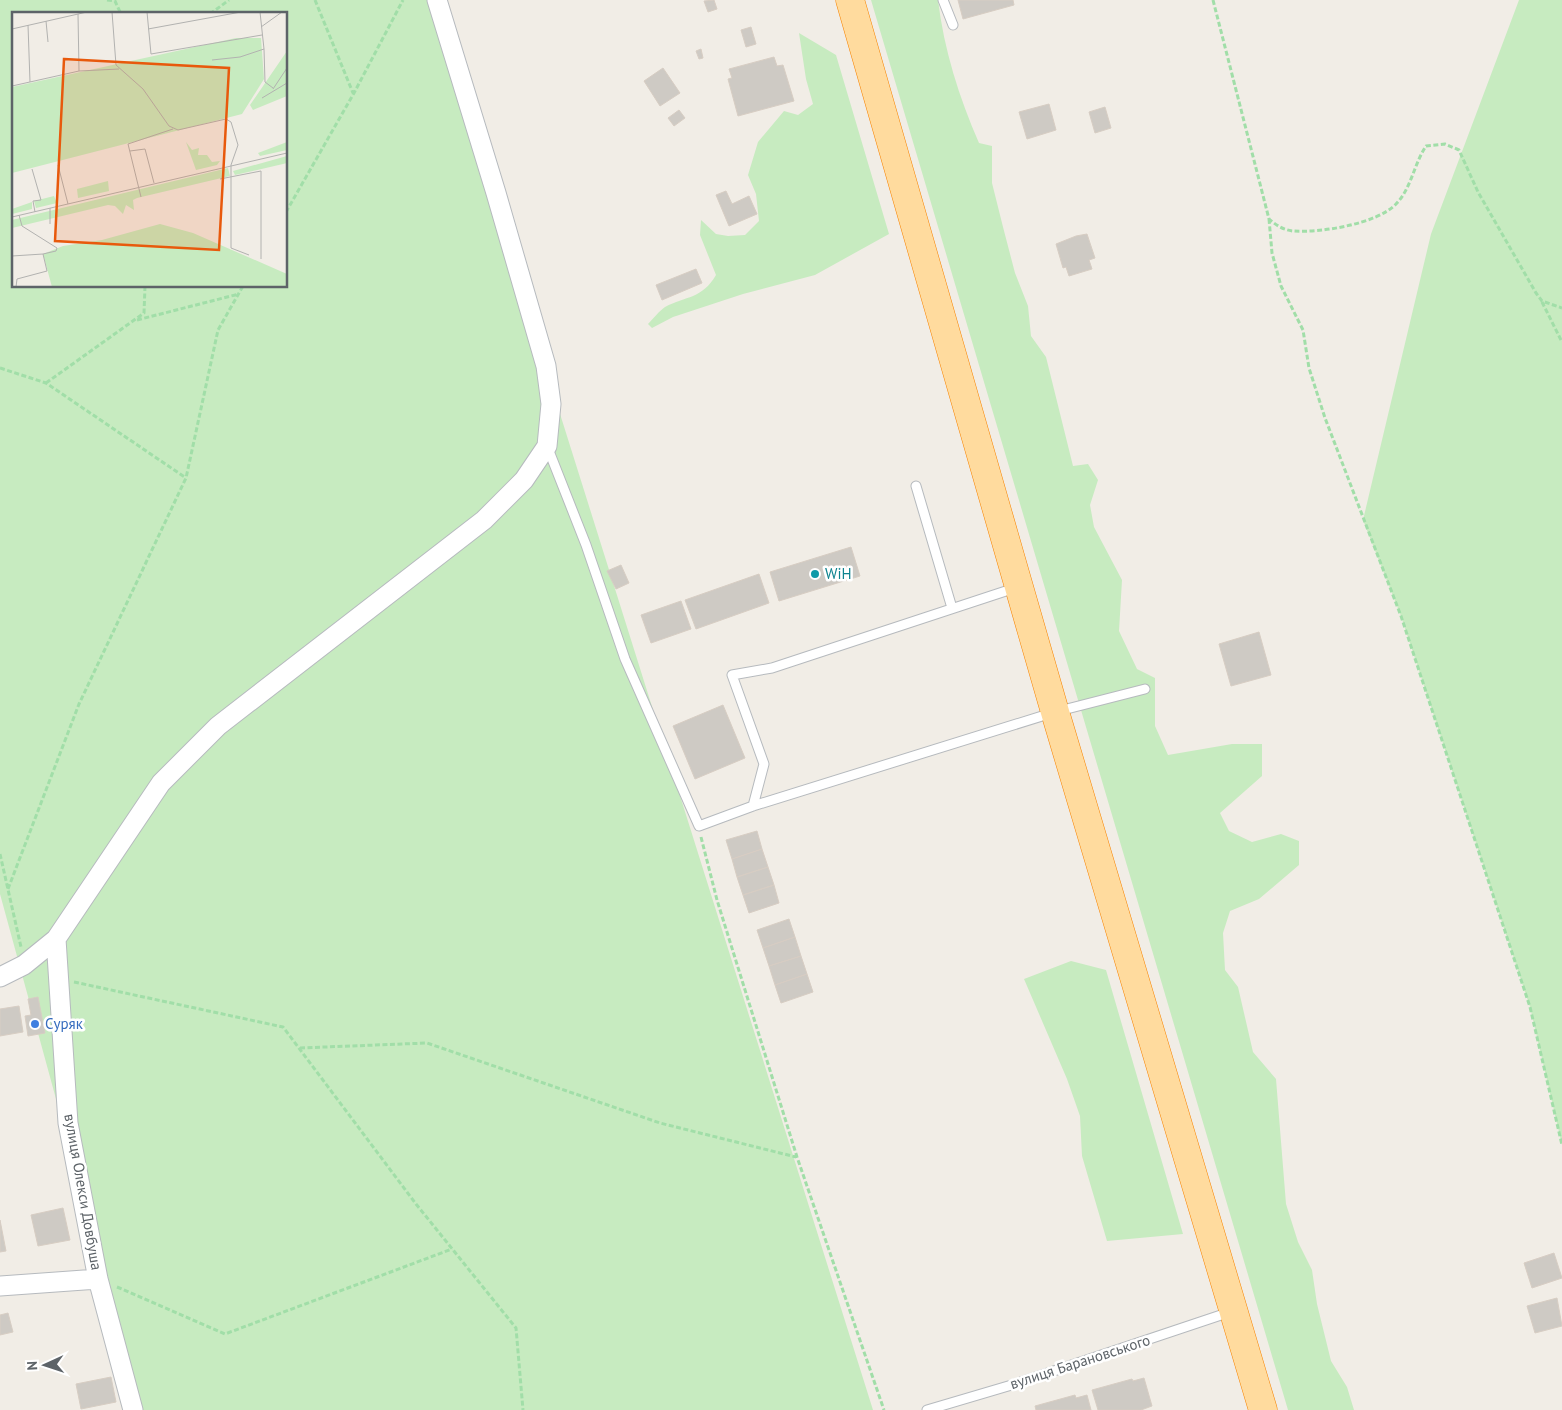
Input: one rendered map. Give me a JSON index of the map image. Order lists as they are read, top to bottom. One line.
{"streets":{"street":["вулиця Олекси Довбуша"],"lane":["вулиця Барановського"]},"places":["WiH","Суряк"],"north":"left"}
